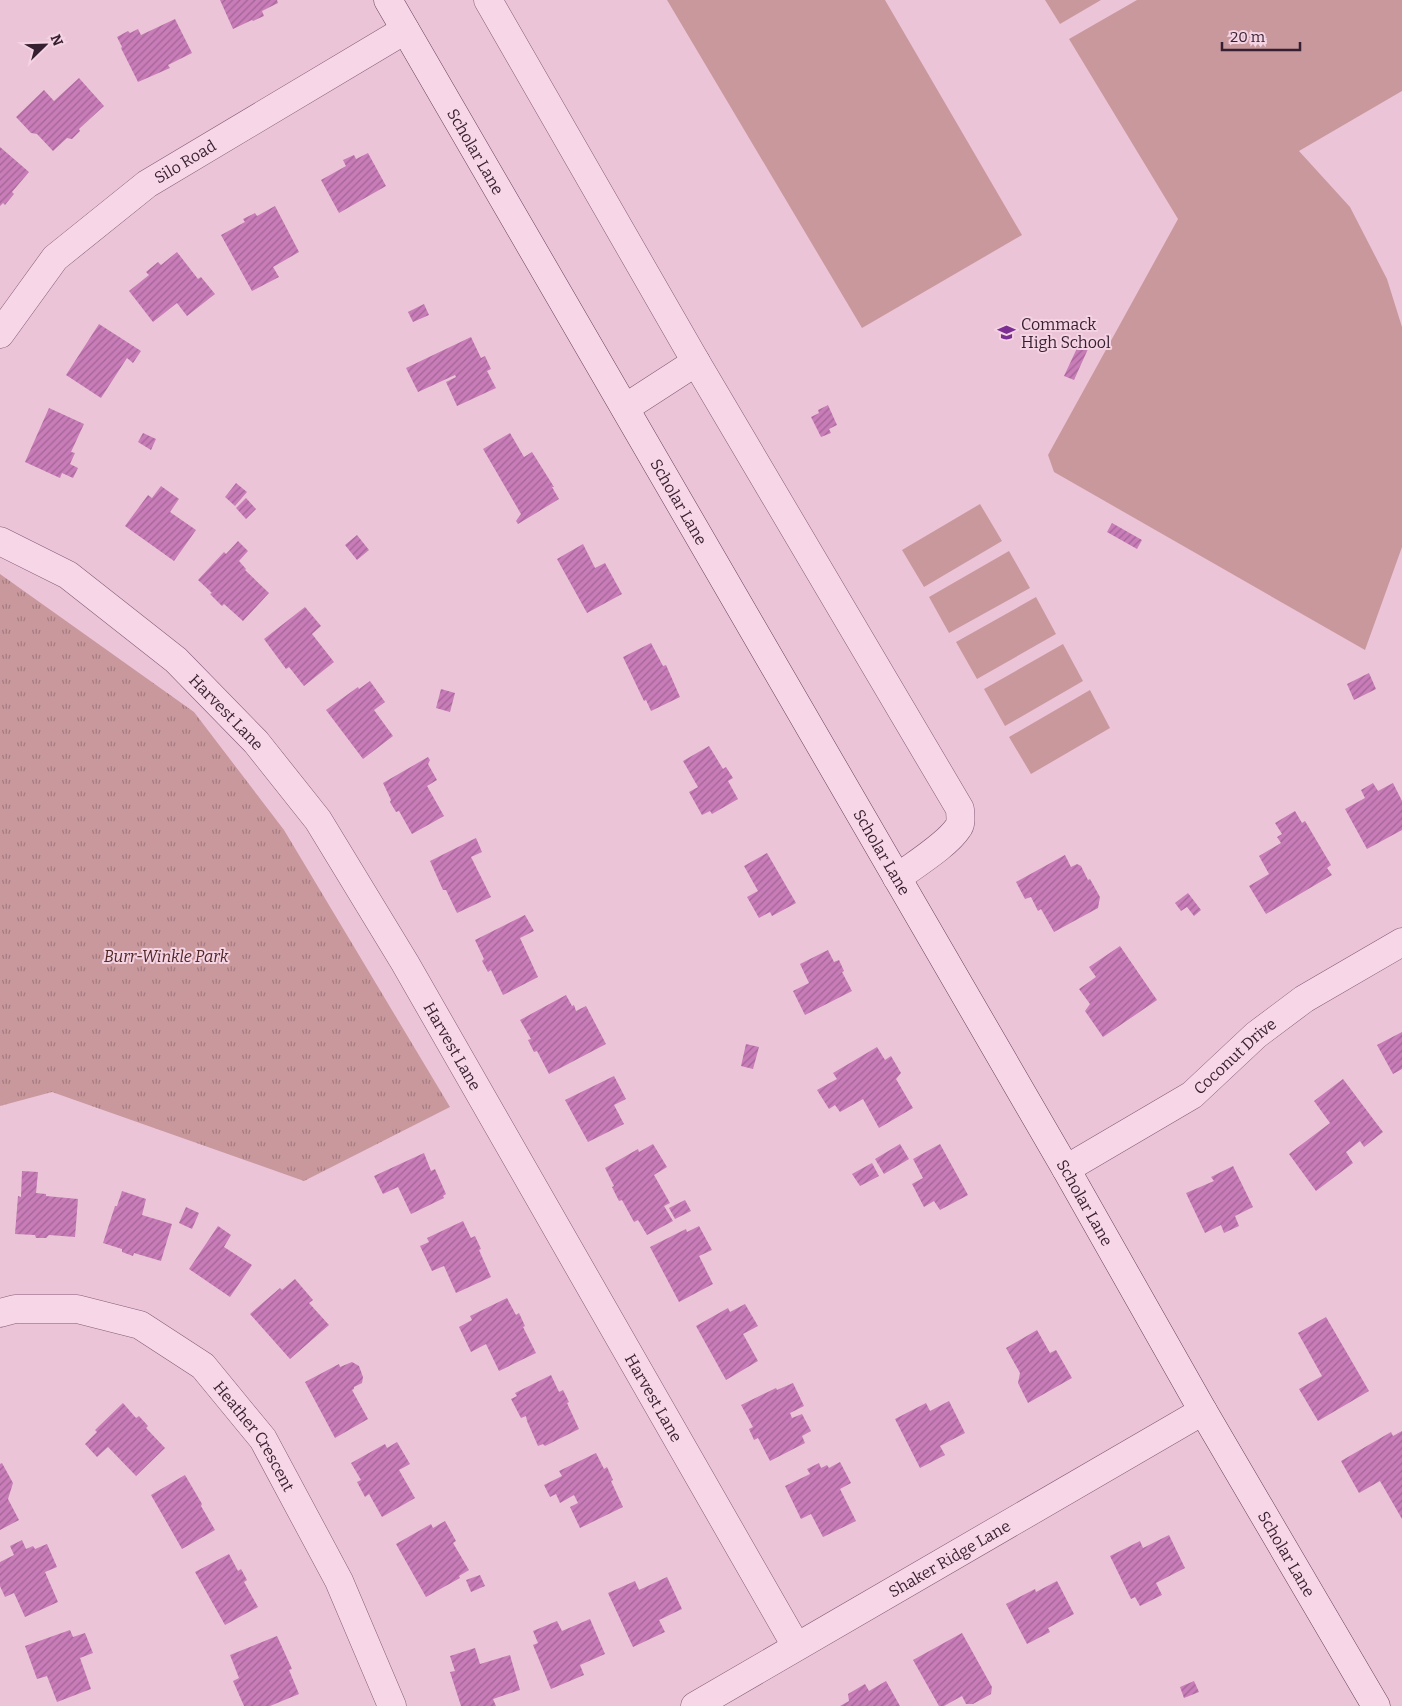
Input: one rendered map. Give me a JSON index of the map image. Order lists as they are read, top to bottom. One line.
{"streets":{"street":["Scholar Lane","Silo Road","Harvest Lane","Coconut Drive","Heather Crescent","Shaker Ridge Lane"]},"crossings":[["Scholar Lane","Silo Road"],["Scholar Lane","Coconut Drive"],["Scholar Lane","Shaker Ridge Lane"],["Harvest Lane","Shaker Ridge Lane"]],"parks":["Burr-Winkle Park"],"places":{"school or university":["Commack High School"]},"scale_bar":"20 m","north":"top right"}
